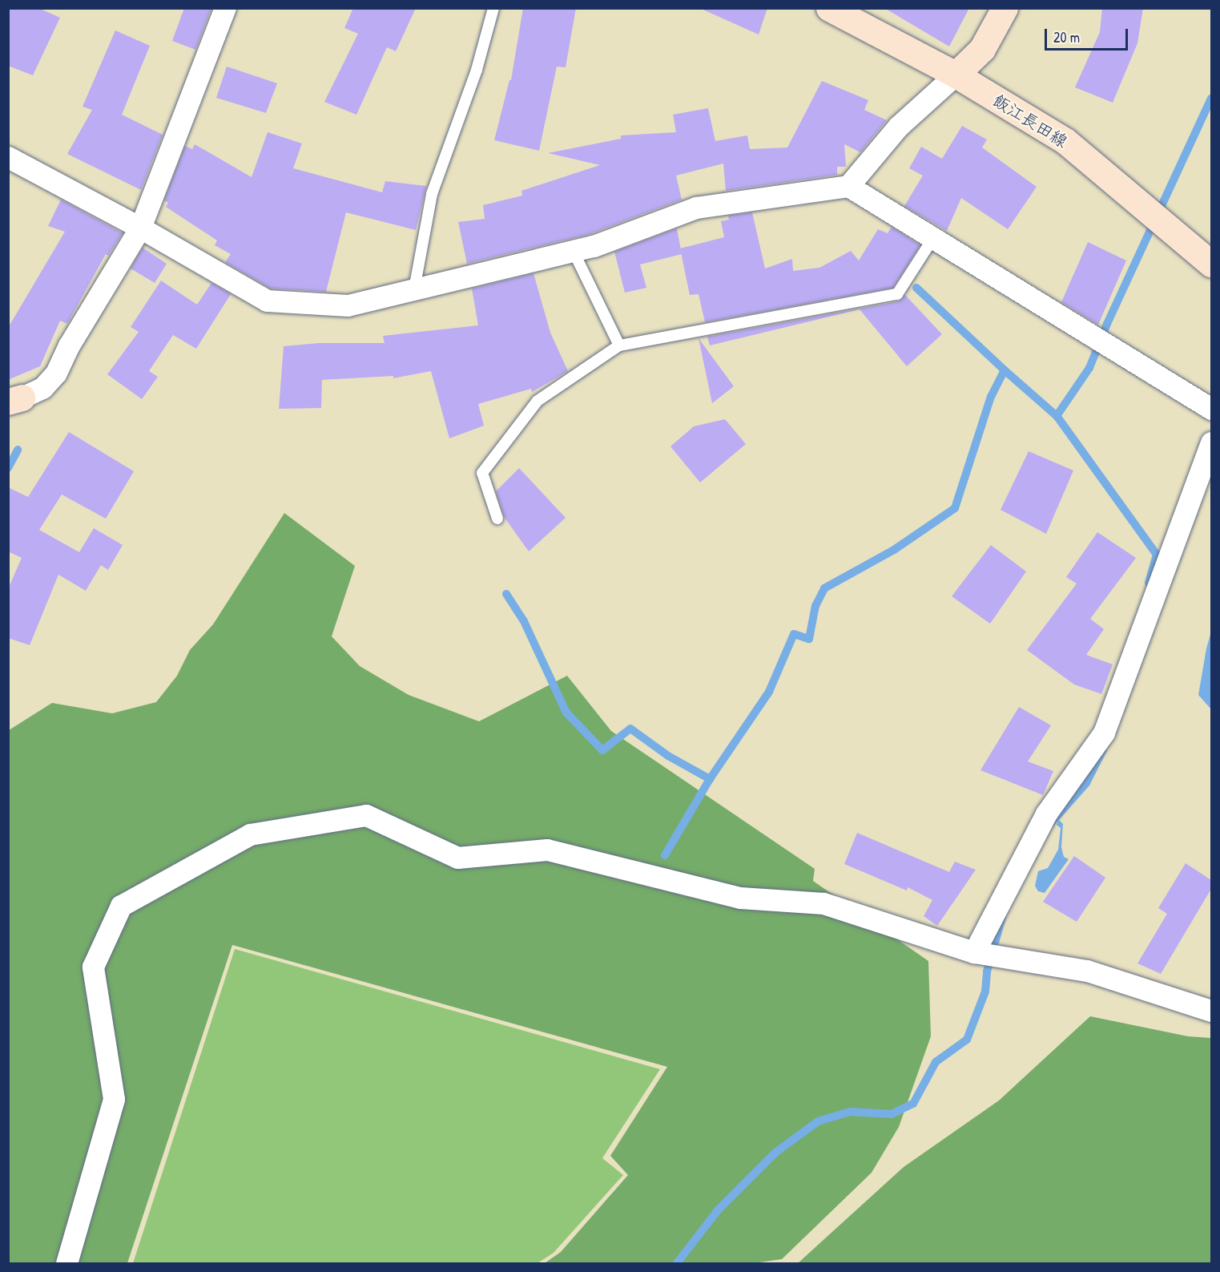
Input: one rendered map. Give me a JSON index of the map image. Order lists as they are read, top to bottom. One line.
{"streets":{"main road":["飯江長田線"]},"scale_bar":"20 m"}
